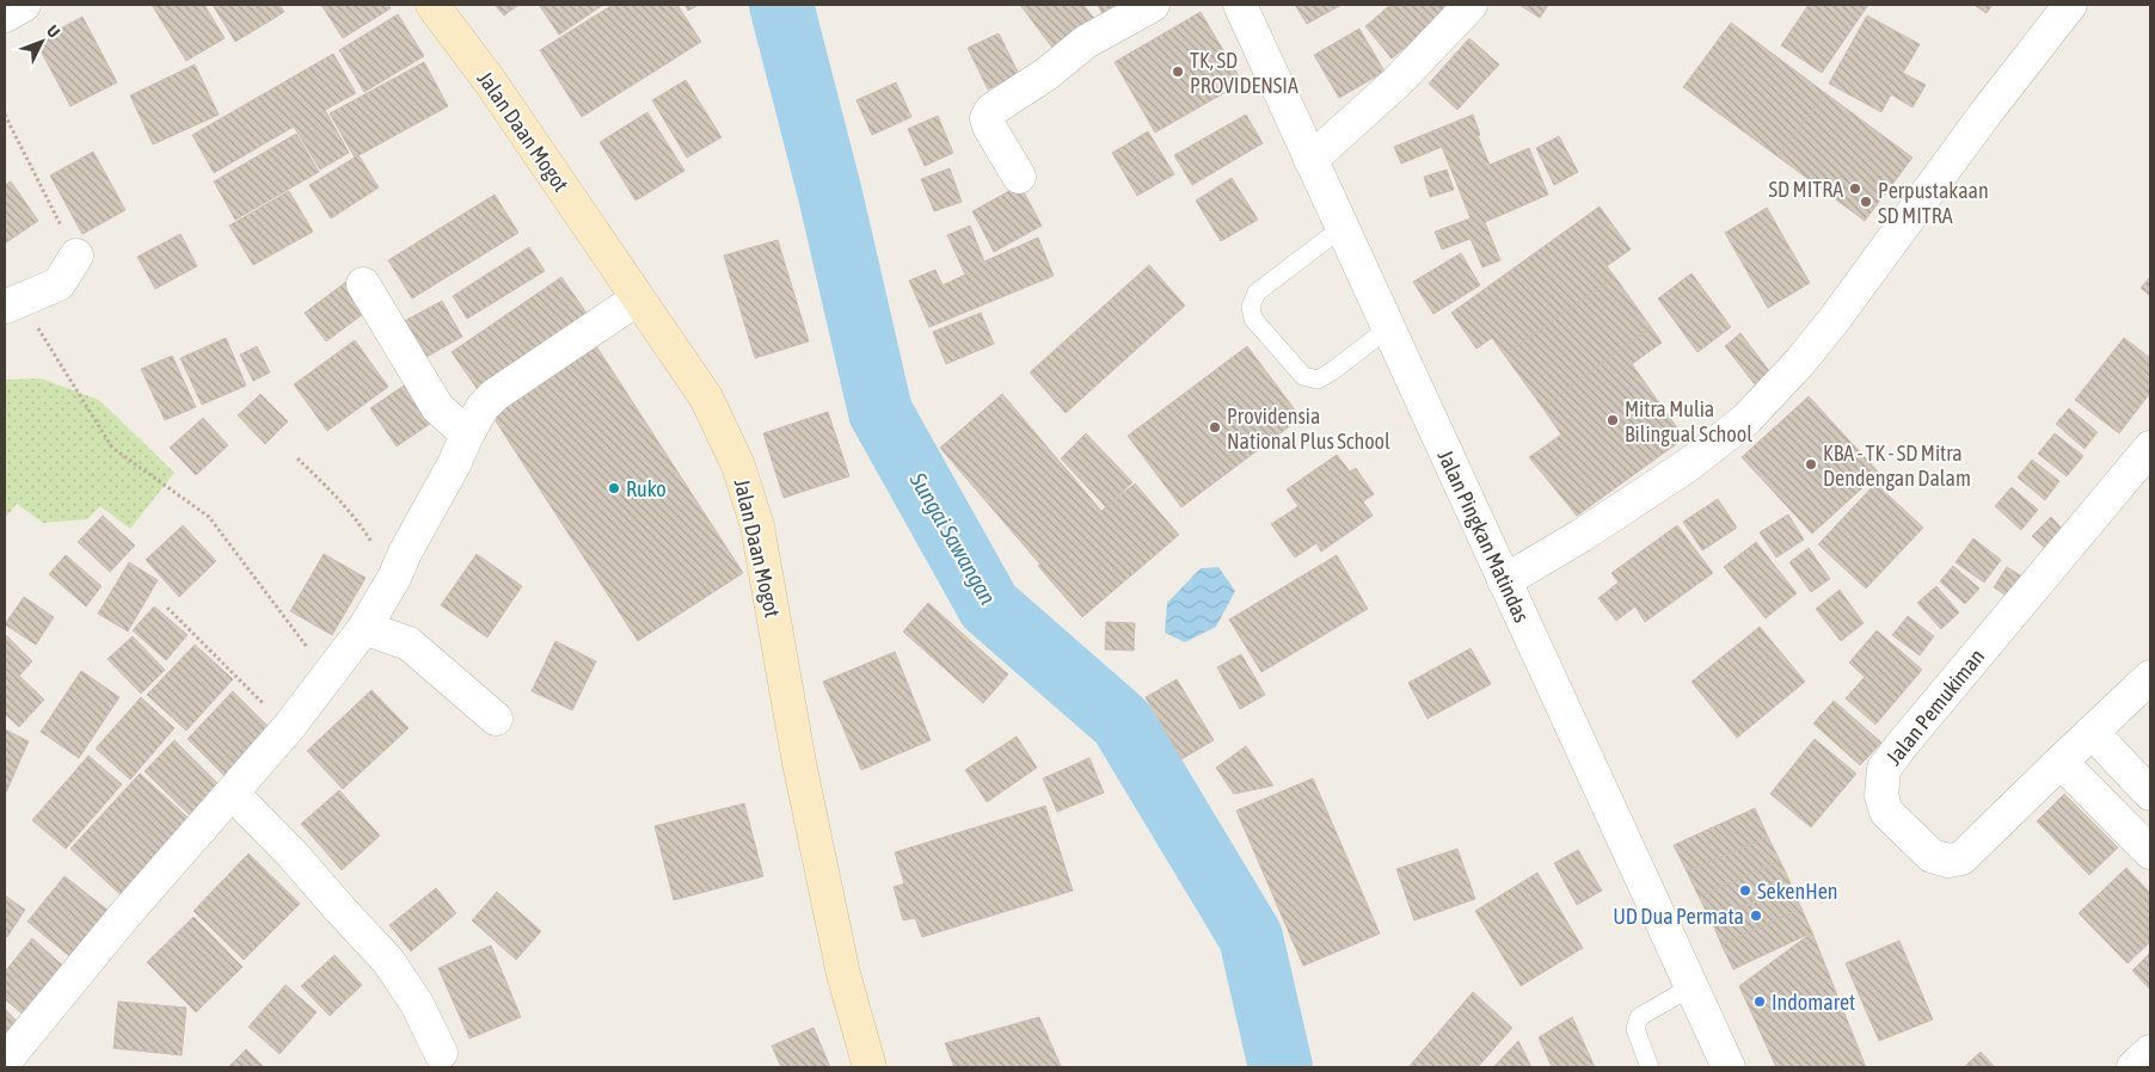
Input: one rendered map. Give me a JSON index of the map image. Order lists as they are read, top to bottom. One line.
{"streets":{"main road":["Jalan Daan Mogot"],"street":["Jalan Pingkan Matindas","Jalan Pemukiman"]},"water":["Sungai Sawangan"],"places":["TK, SD PROVIDENSIA","SD MITRA","Perpustakaan SD MITRA","Mitra Mulia Bilingual School","Providensia National Plus School","KBA - TK - SD Mitra Dendengan Dalam","Ruko","SekenHen","UD Dua Permata","Indomaret"],"north":"top right"}
